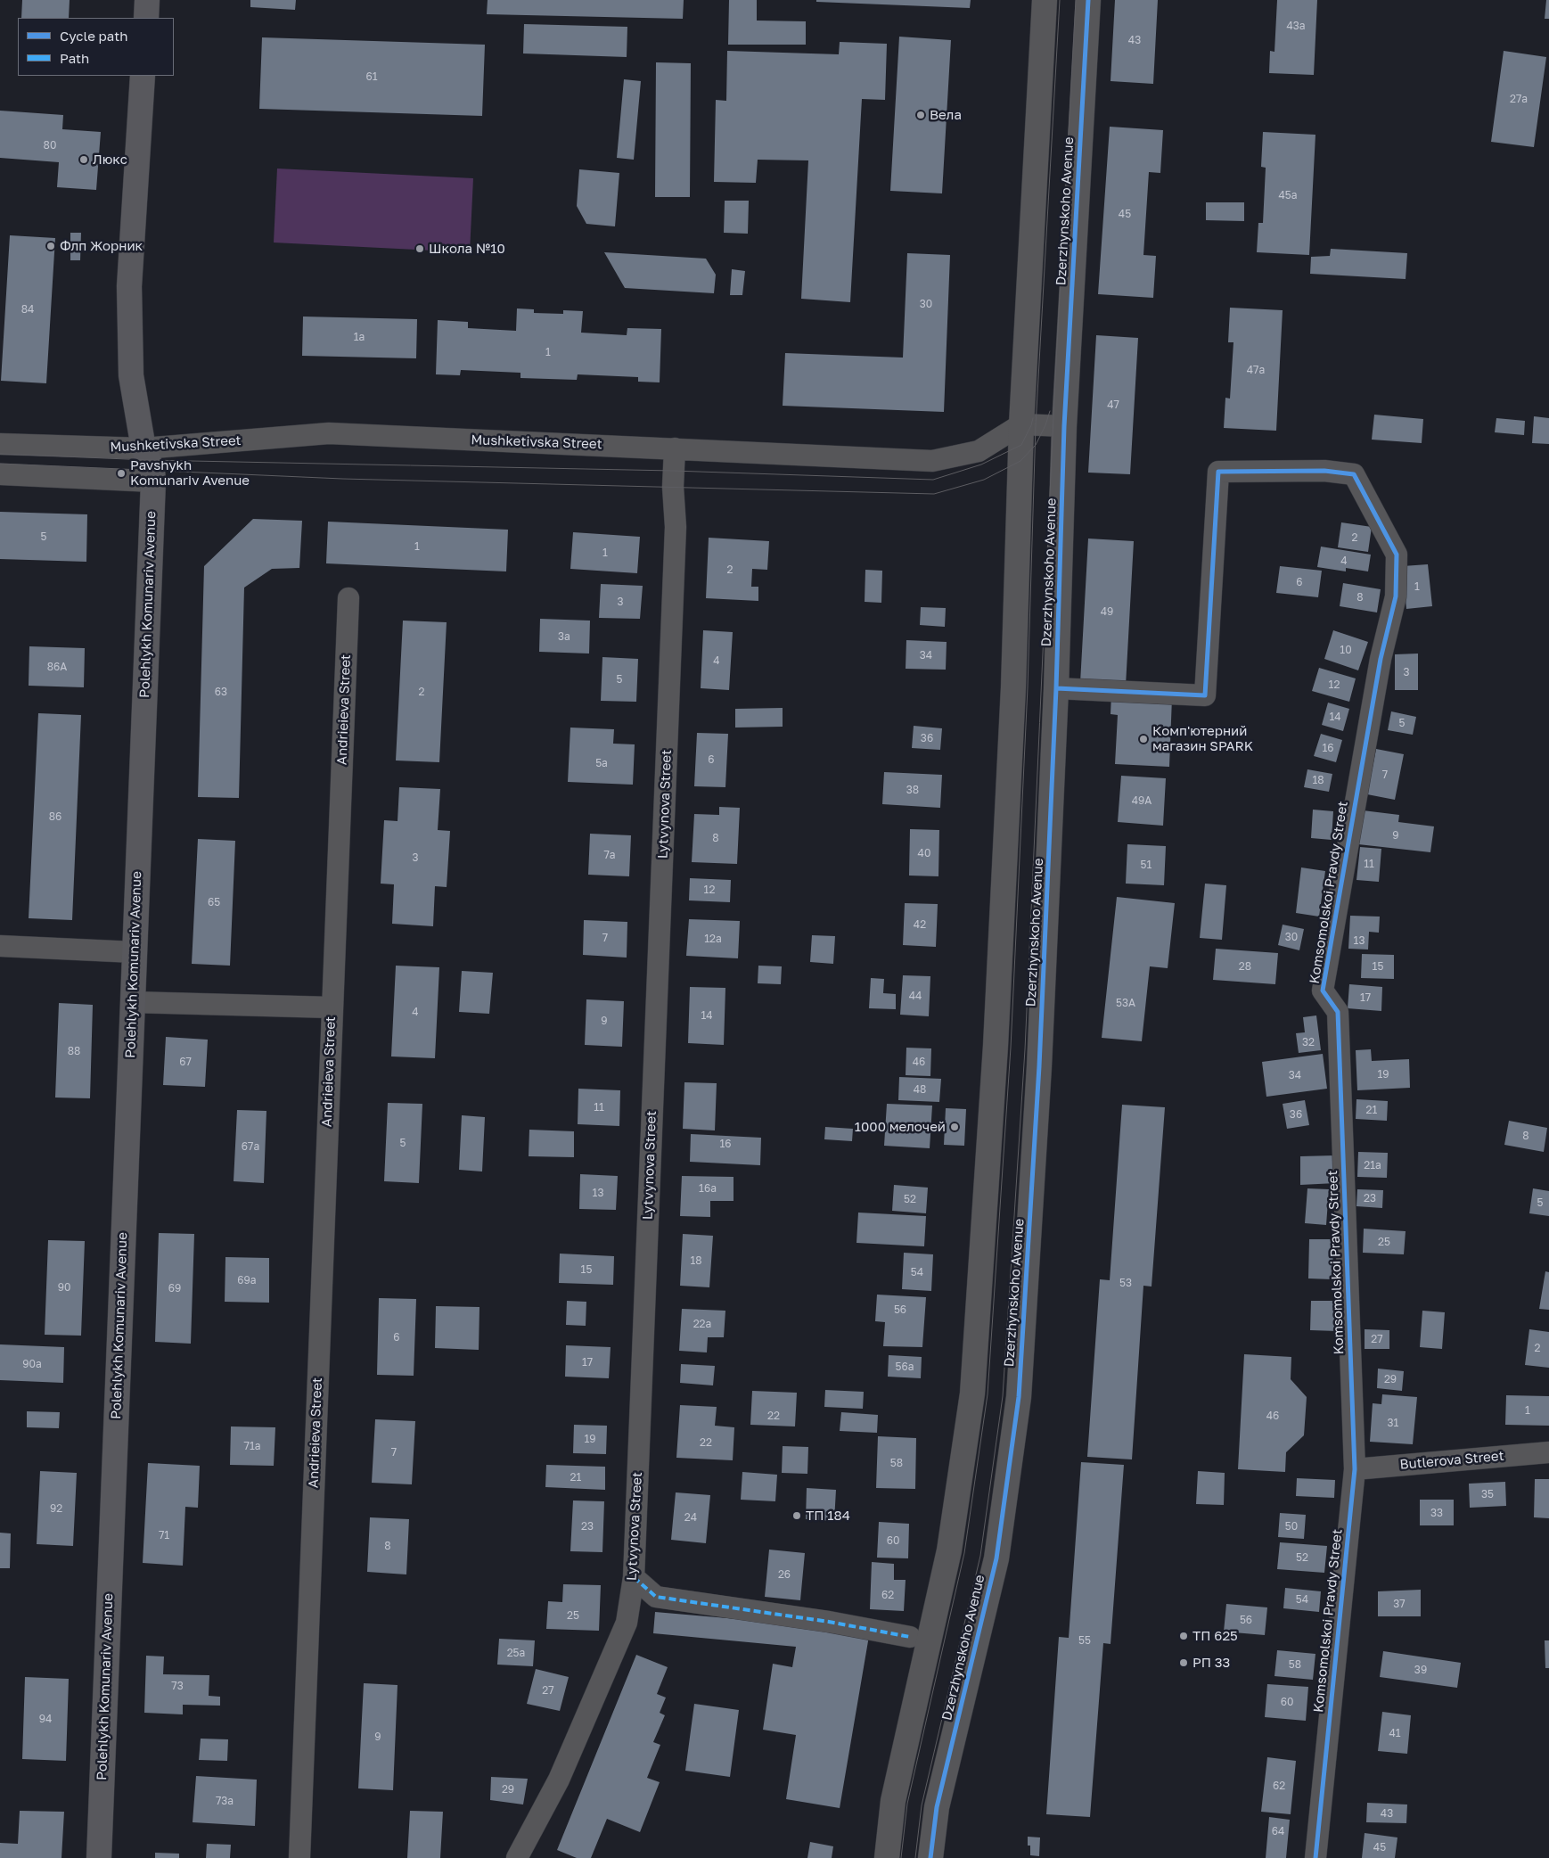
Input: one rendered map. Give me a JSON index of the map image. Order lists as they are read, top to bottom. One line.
{"streets":{"main road":["Polehlykh Komunariv Avenue"],"street":["Dzerzhynskoho Avenue","Mushketivska Street","Andrieieva Street","Lytvynova Street","Komsomolskoi Pravdy Street","Butlerova Street"]},"crossings":[["Dzerzhynskoho Avenue","Komsomolskoi Pravdy Street"],["Mushketivska Street","Polehlykh Komunariv Avenue"],["Mushketivska Street","Lytvynova Street"],["Polehlykh Komunariv Avenue","Andrieieva Street"],["Komsomolskoi Pravdy Street","Butlerova Street"]],"places":["Вела","Люкс","Флп Жорник","Школа №10","Pavshykh Komunariv Avenue","Комп'ютерний магазин SPARK","1000 мелочей","ТП 184","ТП 625","РП 33"],"house_numbers":["43а","43","61","27а","80","45а","45","30","84","1а","1","47а","47","5","2","1","1","4","2","6","1","8","3","49","3а","10","34","4","86А","3","5","12","63","2","14","5","36","16","6","5а","7","18","38","49А","86","9","8","40","7а","3","11","51","12","65","42","30","7","12а","13","28","15","44","17","53А","4","14","9","32","88","67","46","19","34","48","11","21","36","8","5","16","67а","21а","16а","13","23","52","5","25","18","15","54","69а","53","90","69","56","22а","6","27","2","17","90а","56а","29","1","22","46","31","19","22","71а","7","58","21","35","92","33","24","23","50","71","60","8","52","26","62","54","37","25","56","55","25а","58","39","73","27","60","94","41","9","62","29","73а","43","64","45"],"legend":["Cycle path","Path"]}
